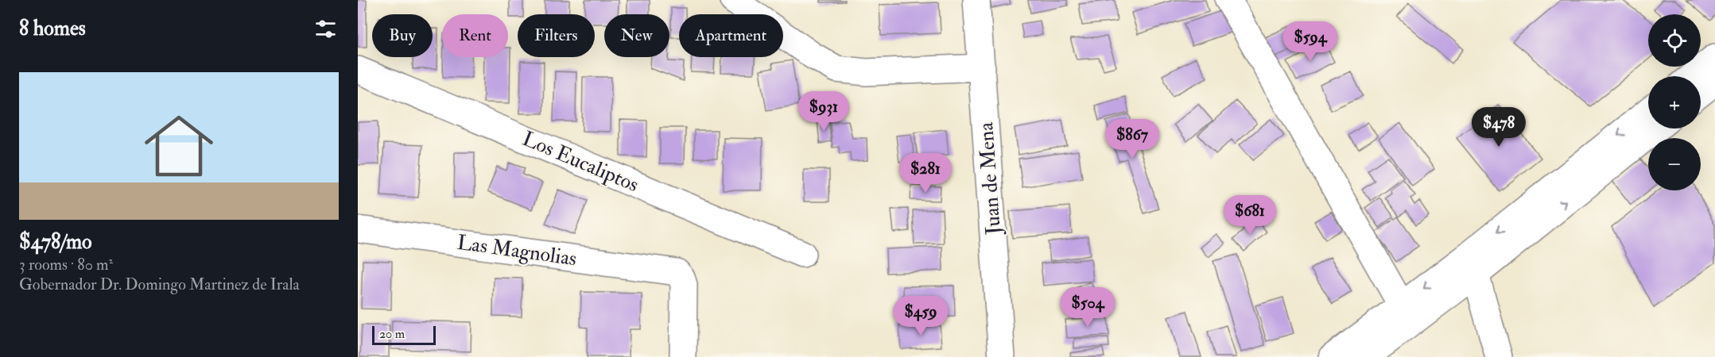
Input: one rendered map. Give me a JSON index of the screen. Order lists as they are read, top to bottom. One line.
{"streets":{"street":["Los Eucaliptos","Juan de Mena","Las Magnolias"]},"scale_bar":"20 m","page":{"heading":"8 homes","map_buttons":["+","−"],"chip":["Buy","Rent","Filters","New","Apartment"],"price":["$594","$931","$478","$867","$281","$681","$504","$459"],"list":[{"name":"$478/mo","note":"3 rooms · 80 m² · Gobernador Dr. Domingo Martinez de Irala"}],"scale":"20 m"}}
